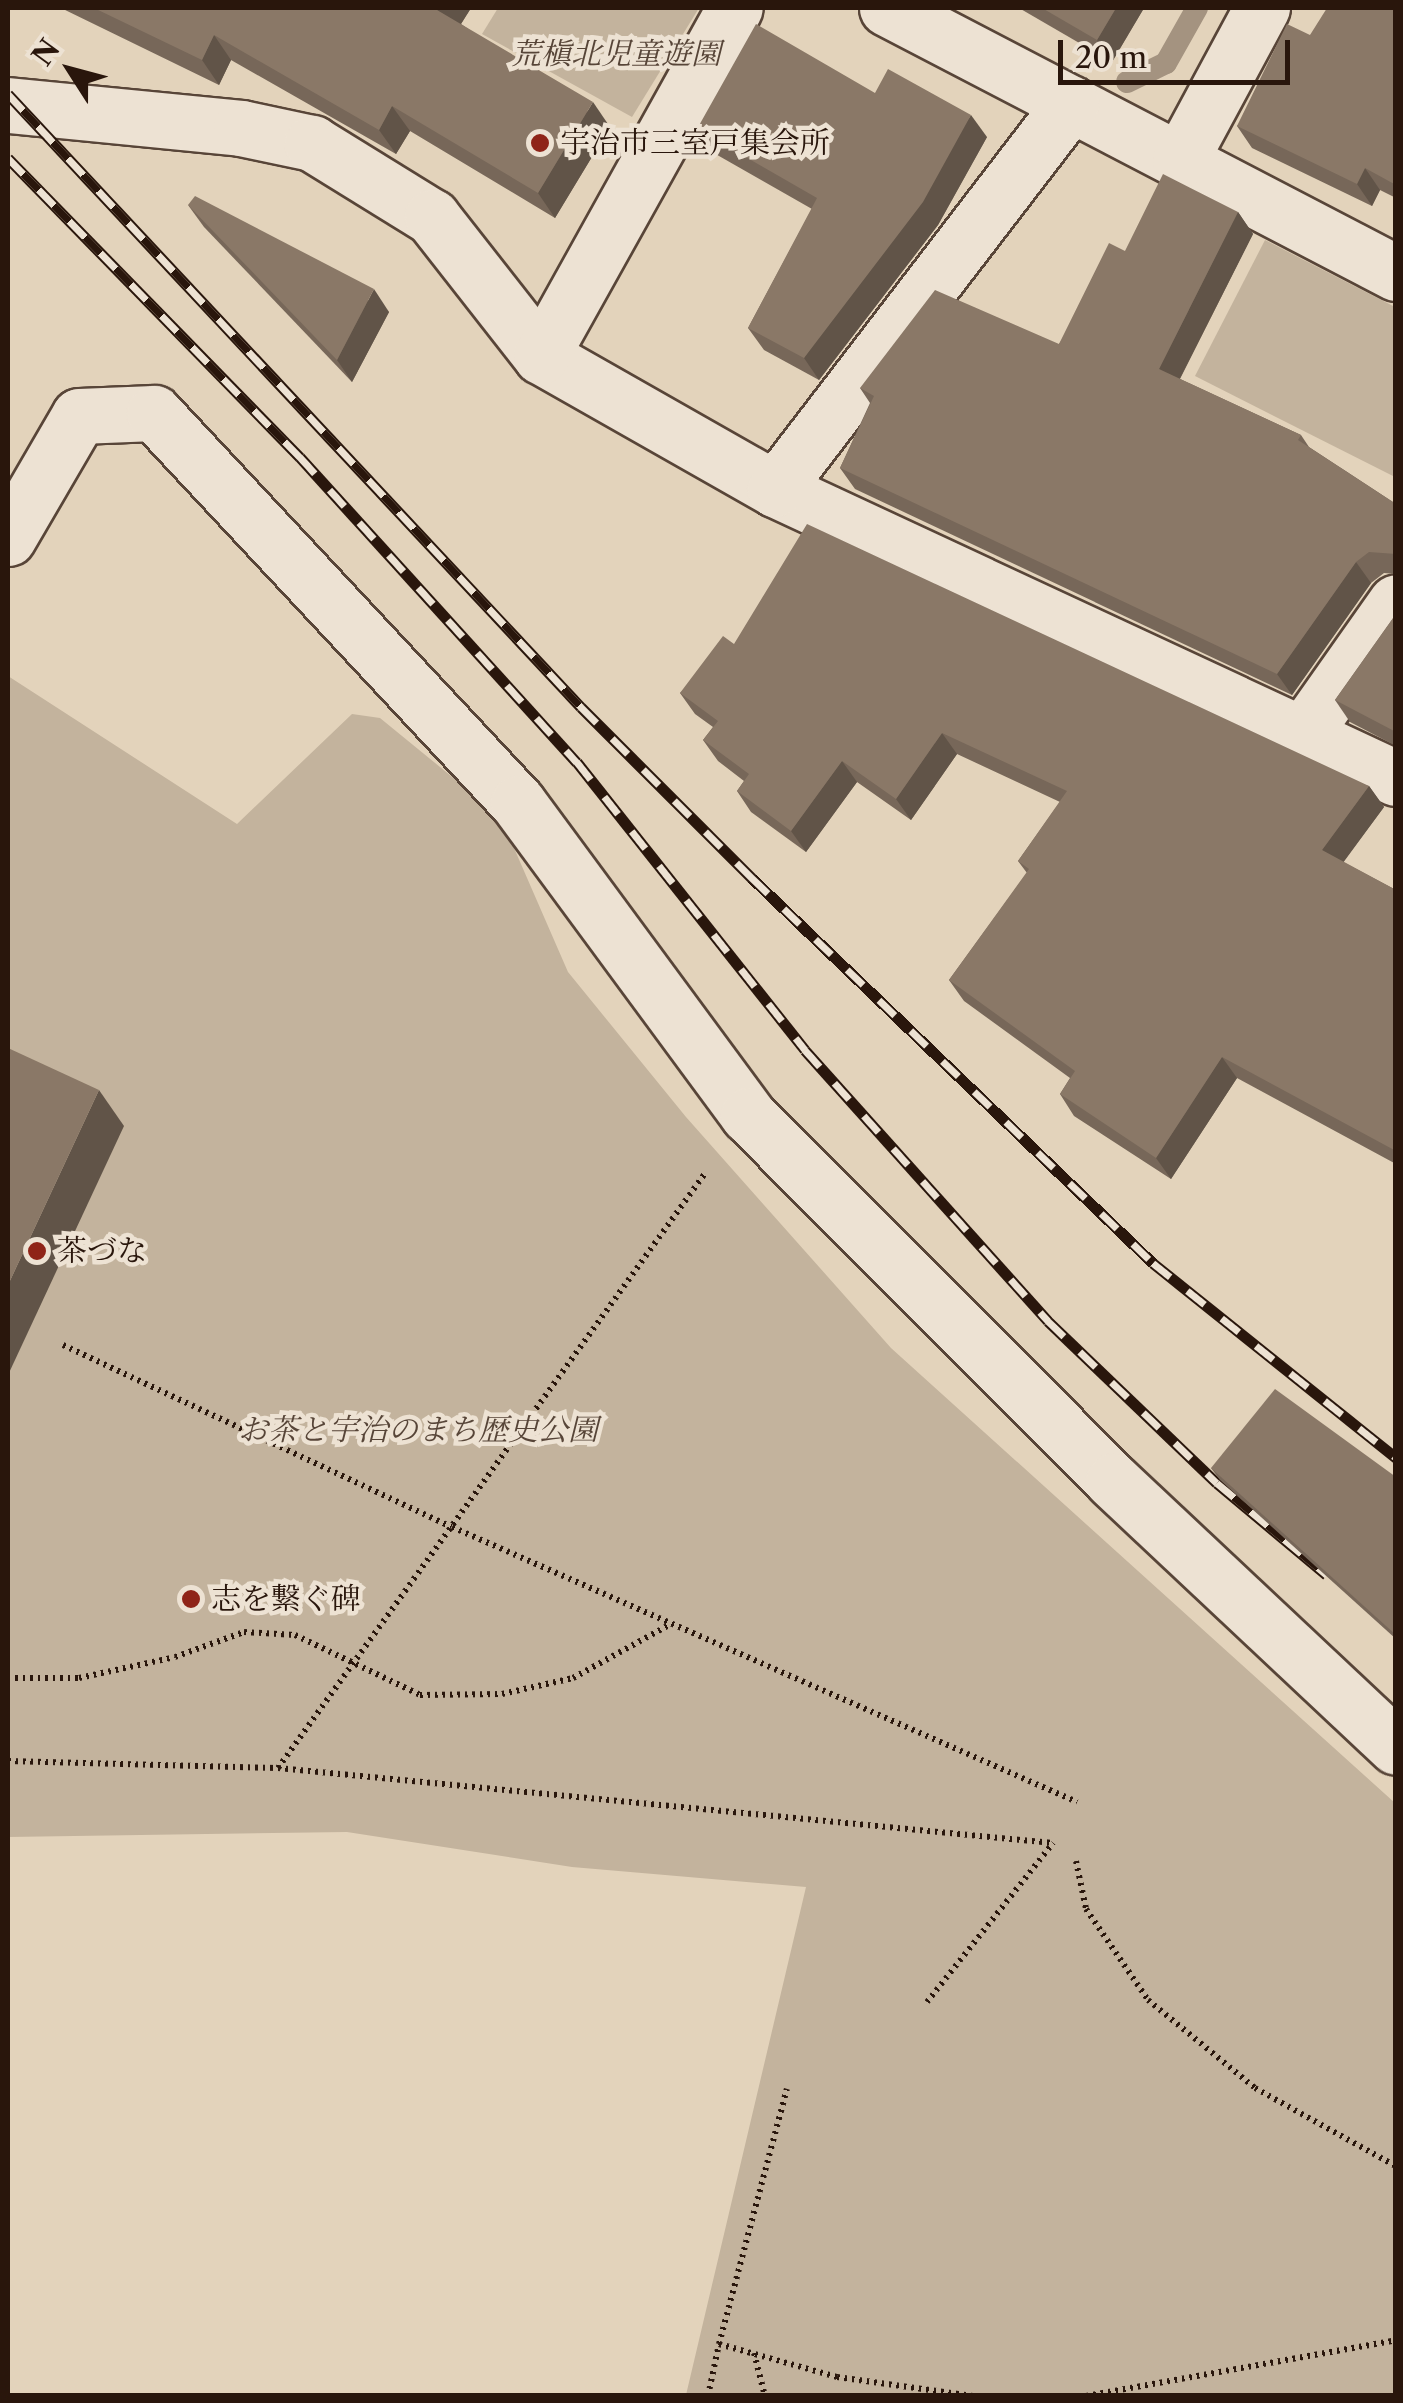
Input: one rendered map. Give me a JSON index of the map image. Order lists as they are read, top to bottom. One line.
{"parks":["荒槇北児童遊園","お茶と宇治のまち歴史公園"],"places":["宇治市三室戸集会所","茶づな","志を繋ぐ碑"],"scale_bar":"20 m","north":"top left"}
